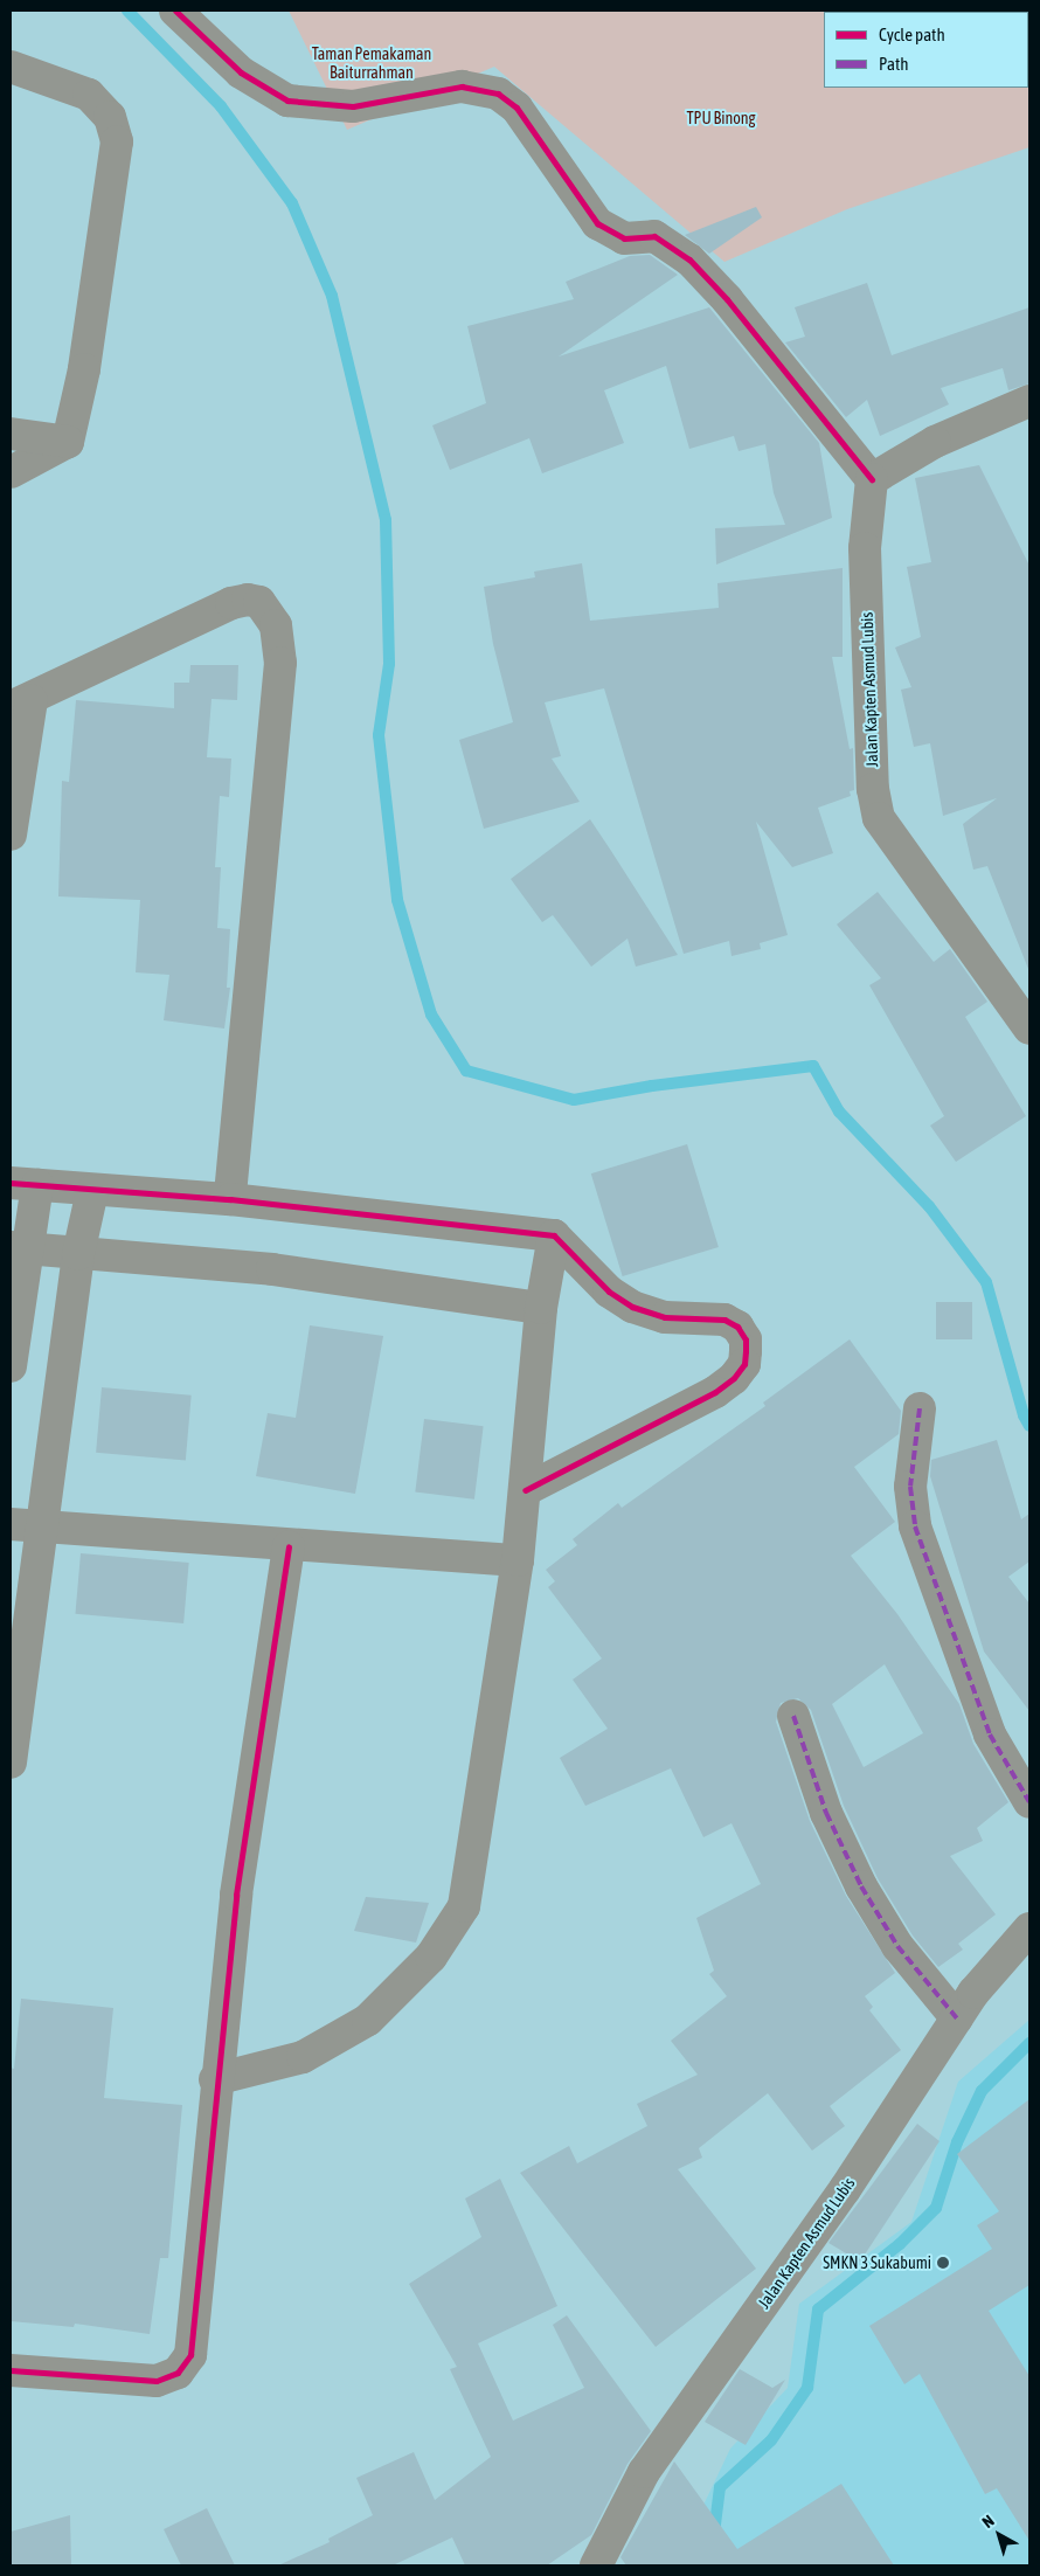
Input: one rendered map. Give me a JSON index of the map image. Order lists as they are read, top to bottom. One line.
{"streets":{"street":["Jalan Kapten Asmud Lubis"]},"parks":["Taman Pemakaman Baiturrahman","TPU Binong"],"places":["SMKN 3 Sukabumi"],"legend":["Cycle path","Path"],"north":"top left"}
